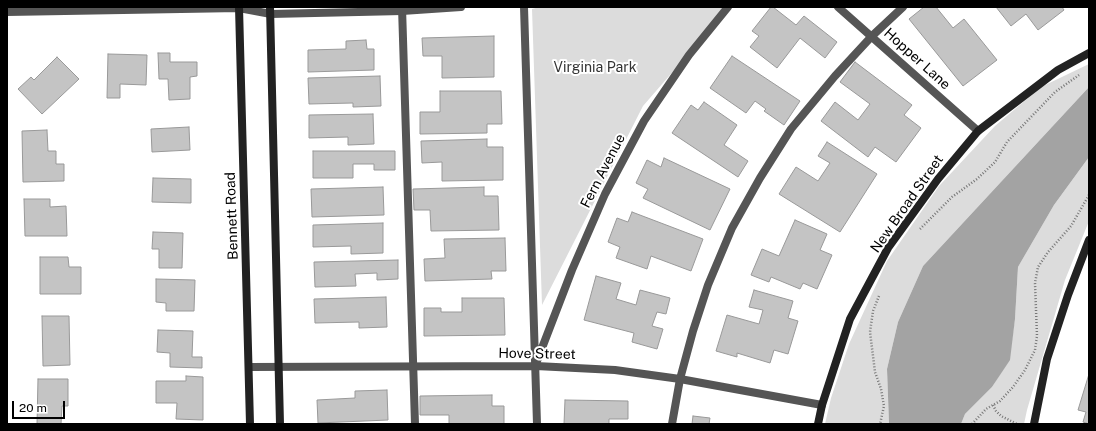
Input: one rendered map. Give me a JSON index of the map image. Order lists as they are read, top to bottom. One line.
{"streets":{"street":["Hopper Lane","Fern Avenue","New Broad Street","Bennett Road","Hove Street"]},"crossings":[["Hopper Lane","New Broad Street"],["Fern Avenue","Hove Street"],["New Broad Street","Hove Street"],["Bennett Road","Hove Street"]],"parks":["Virginia Park"],"scale_bar":"20 m"}
